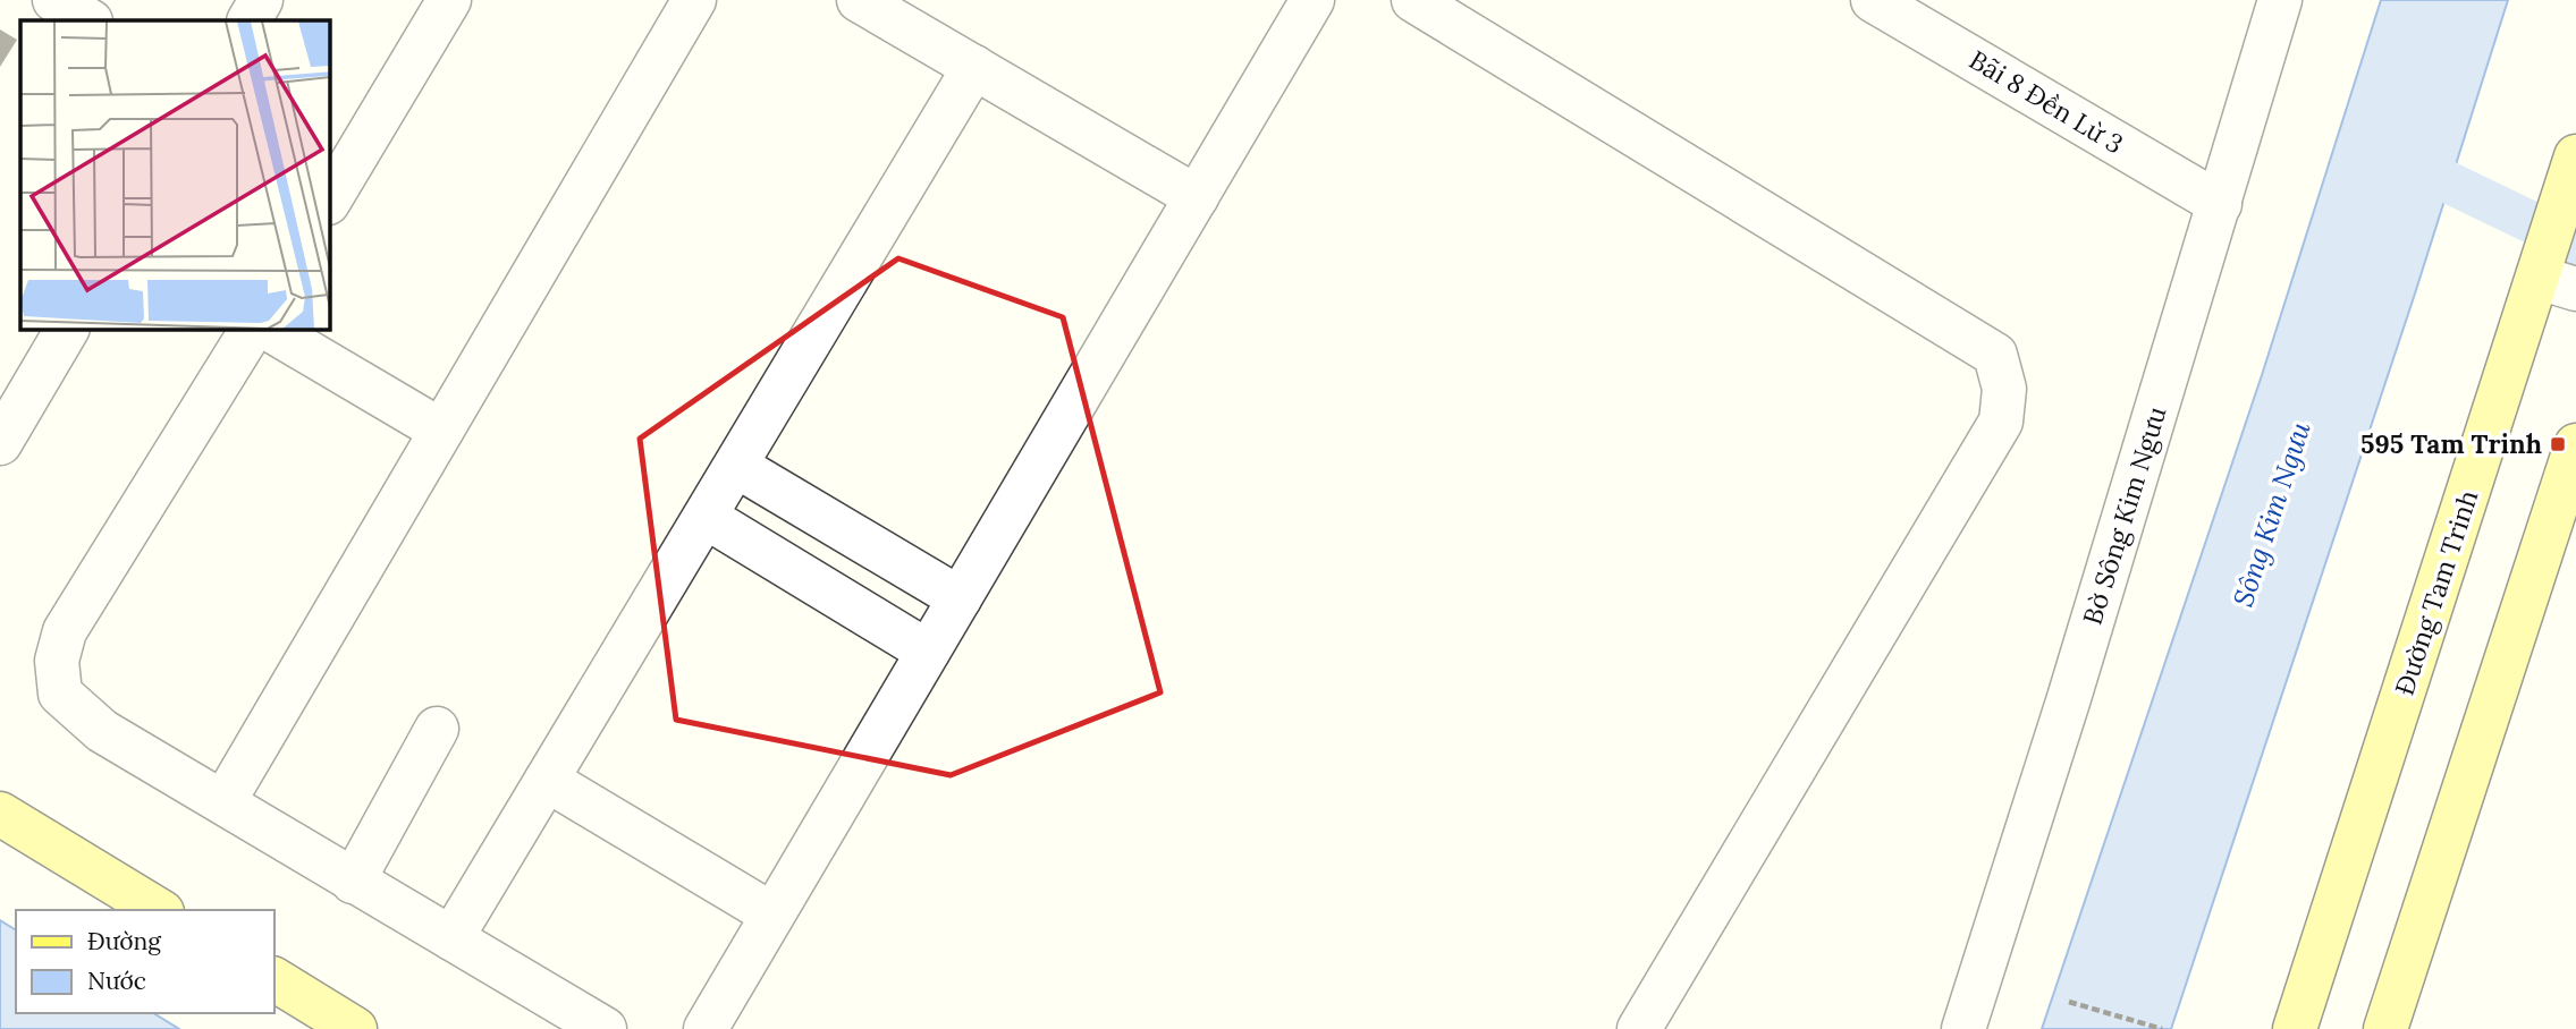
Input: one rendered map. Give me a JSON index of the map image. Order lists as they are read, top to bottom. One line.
{"streets":{"main road":["Đường Tam Trinh"],"street":["Bãi 8 Đền Lừ 3","Bờ Sông Kim Ngưu"]},"crossings":[["Bãi 8 Đền Lừ 3","Bờ Sông Kim Ngưu"]],"water":["Sông Kim Ngưu"],"places":{"transit":["595 Tam Trinh"]},"legend":["Đường","Nước"]}
